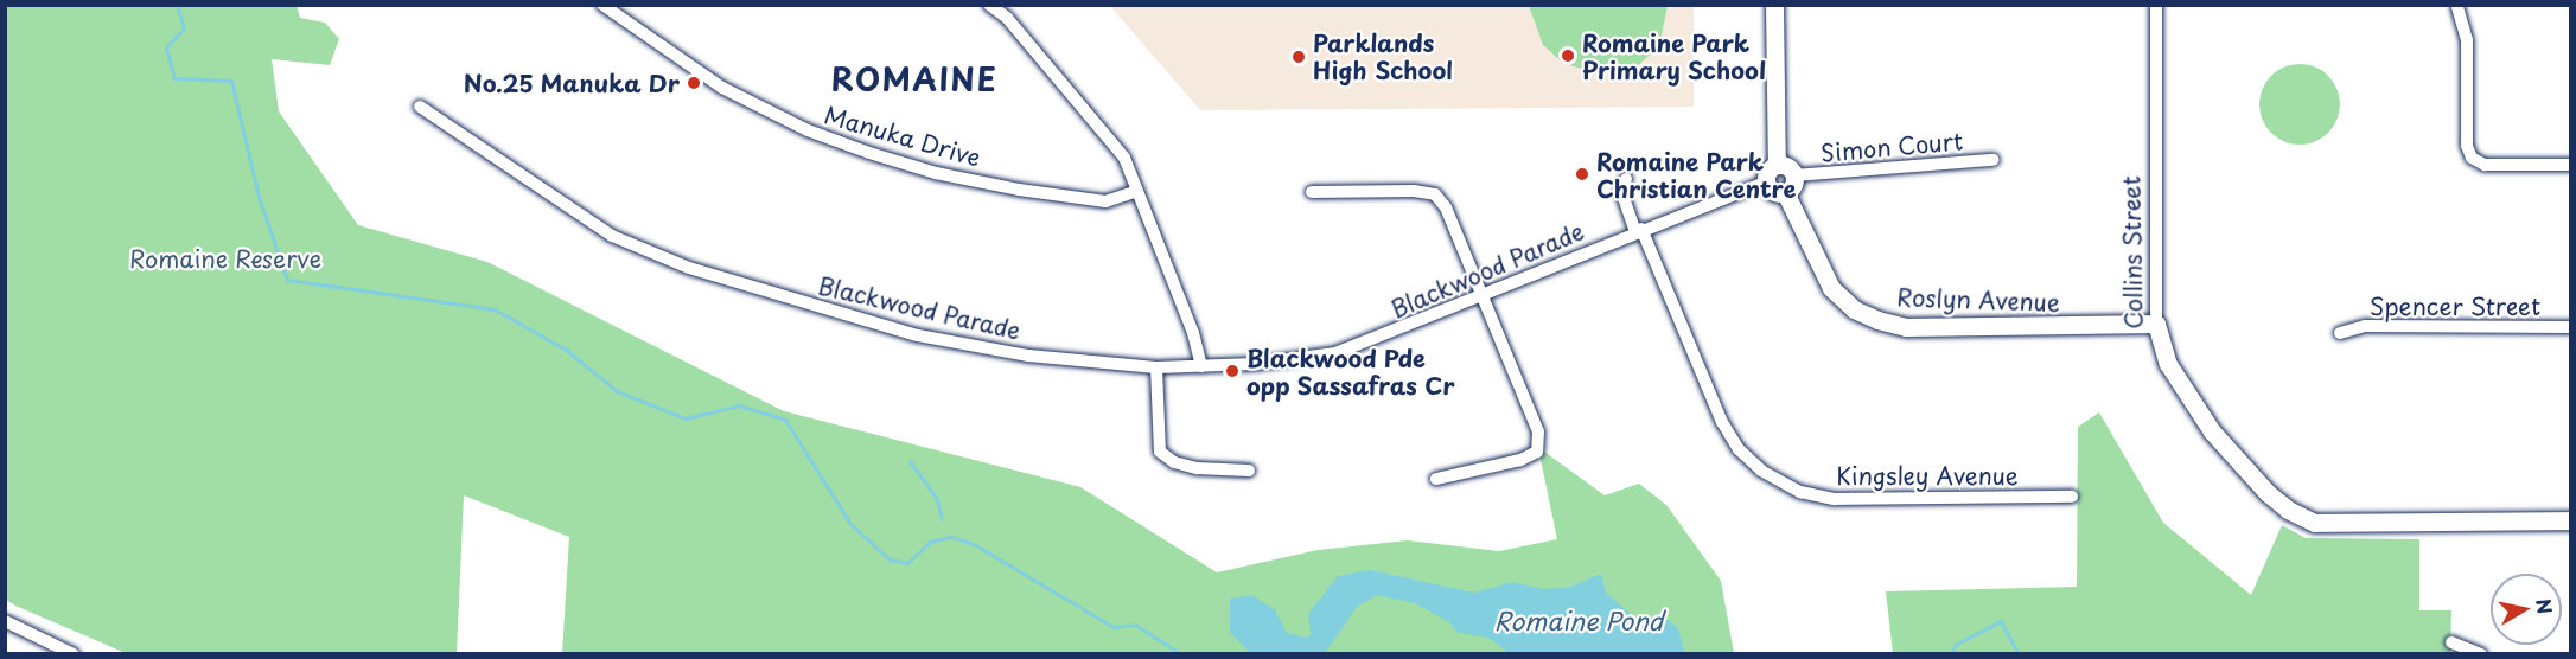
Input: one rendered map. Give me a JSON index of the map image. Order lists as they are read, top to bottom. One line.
{"streets":{"street":["Manuka Drive","Simon Court","Collins Street","Blackwood Parade","Roslyn Avenue","Spencer Street","Kingsley Avenue"]},"crossings":[["Simon Court","Blackwood Parade"],["Simon Court","Roslyn Avenue"],["Collins Street","Roslyn Avenue"],["Blackwood Parade","Roslyn Avenue"],["Blackwood Parade","Kingsley Avenue"]],"districts":["ROMAINE"],"water":["Romaine Pond"],"parks":["Romaine Reserve"],"places":["Romaine Park Primary School","Parklands High School","No.25 Manuka Dr","Romaine Park Christian Centre","Blackwood Pde opp Sassafras Cr"],"north":"right"}
